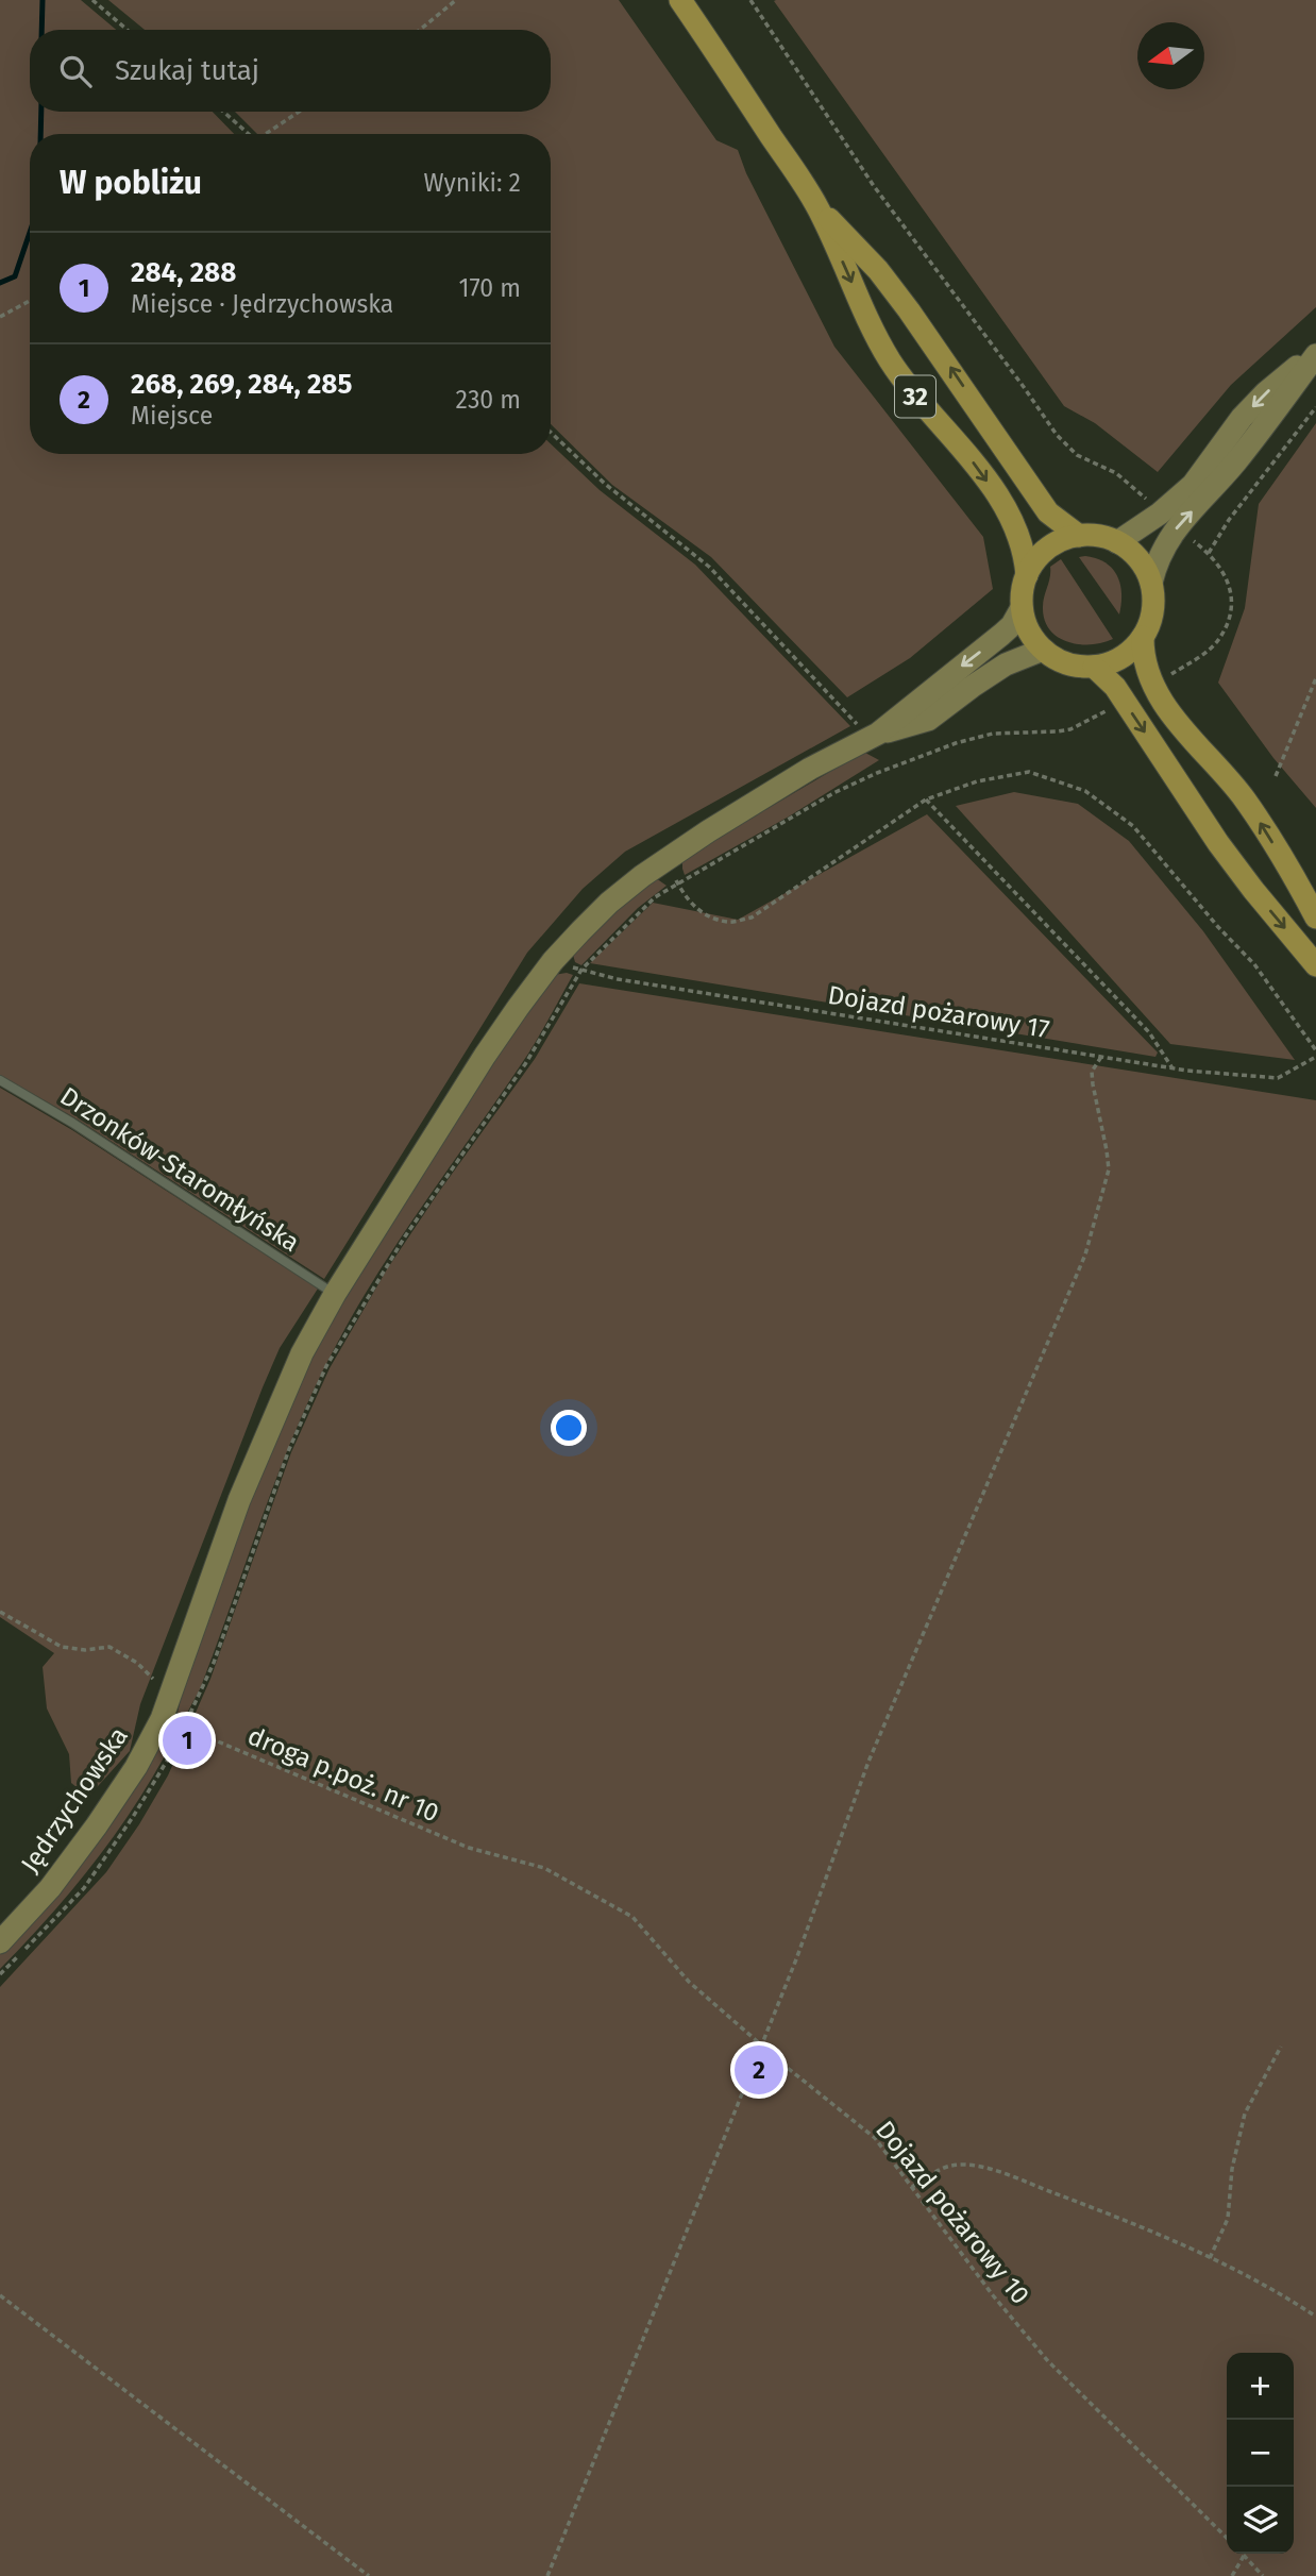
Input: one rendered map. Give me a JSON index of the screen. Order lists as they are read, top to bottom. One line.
{"streets":{"main road":["32","Jędrzychowska"],"lane":["Drzonków-Staromłyńska"],"path":["Dojazd pożarowy 17","droga p.poż. nr 10","Dojazd pożarowy 10"]},"crossings":[["Dojazd pożarowy 17","Jędrzychowska"],["Drzonków-Staromłyńska","Jędrzychowska"],["droga p.poż. nr 10","Jędrzychowska"],["droga p.poż. nr 10","Dojazd pożarowy 10"]],"north":"left","page":{"search":"Szukaj tutaj","heading":["W pobliżu","Wyniki: 2"],"list":[{"mark":"1","name":"284, 288","note":"Miejsce · Jędrzychowska","value":"170 m"},{"mark":"2","name":"268, 269, 284, 285","note":"Miejsce","value":"230 m"}],"pins":["1","2"],"map_buttons":["+","−"]}}
